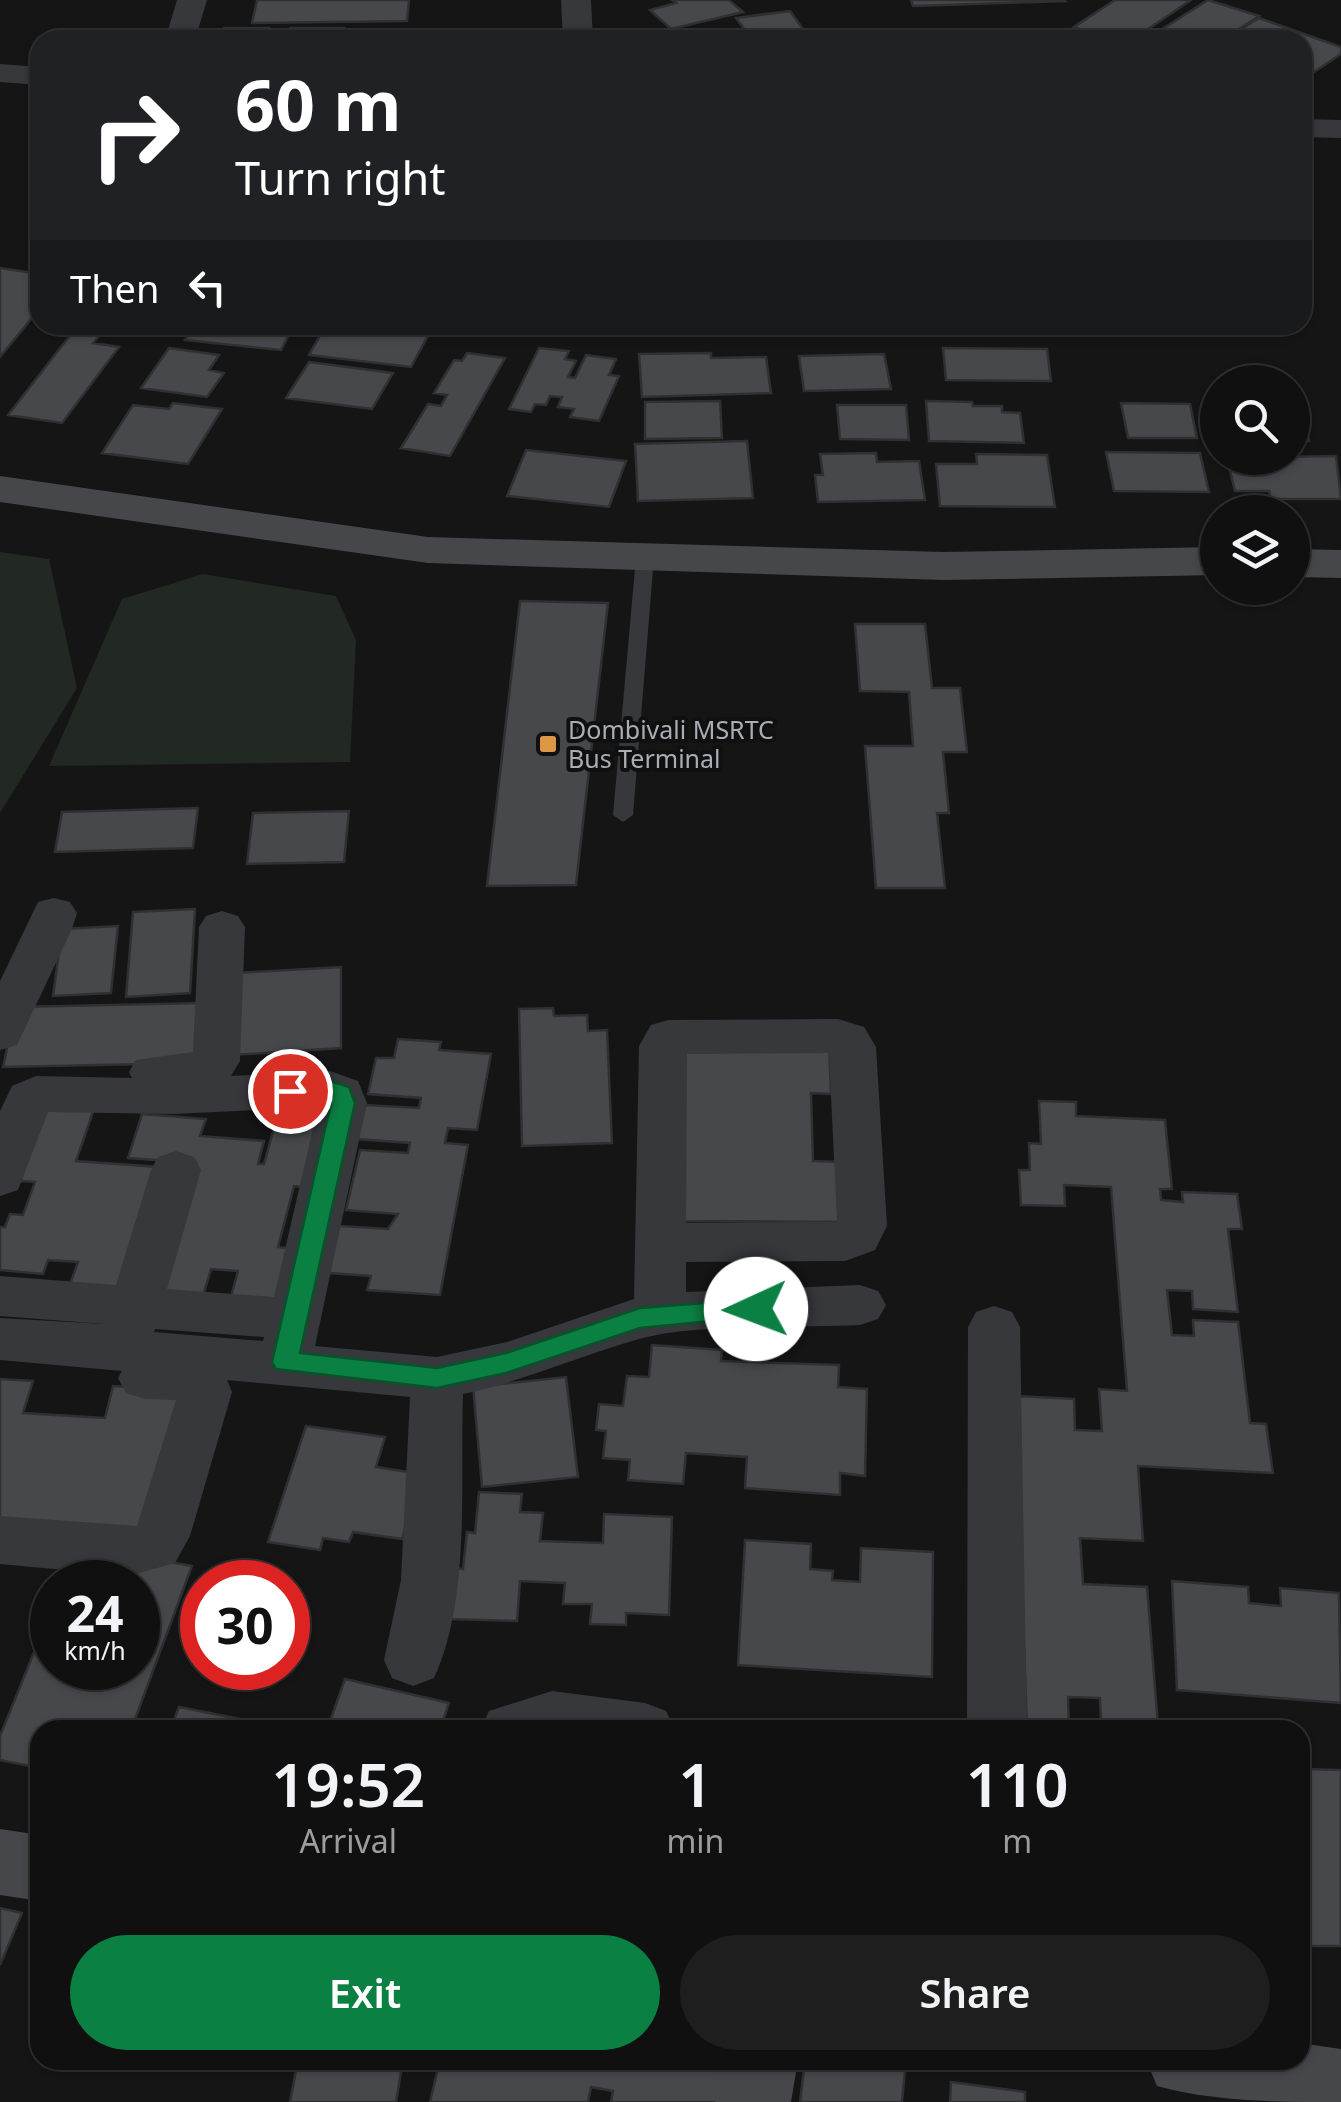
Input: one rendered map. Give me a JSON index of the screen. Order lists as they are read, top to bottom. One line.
{"places":{"transit":["Dombivali MSRTC Bus Terminal"]},"page":{"turn":["60 m","Turn right"],"then":"Then","speed":"24 km/h","limit":"30","eta":["19:52","Arrival","1","min","110","m"],"buttons":["Exit","Share"]}}
